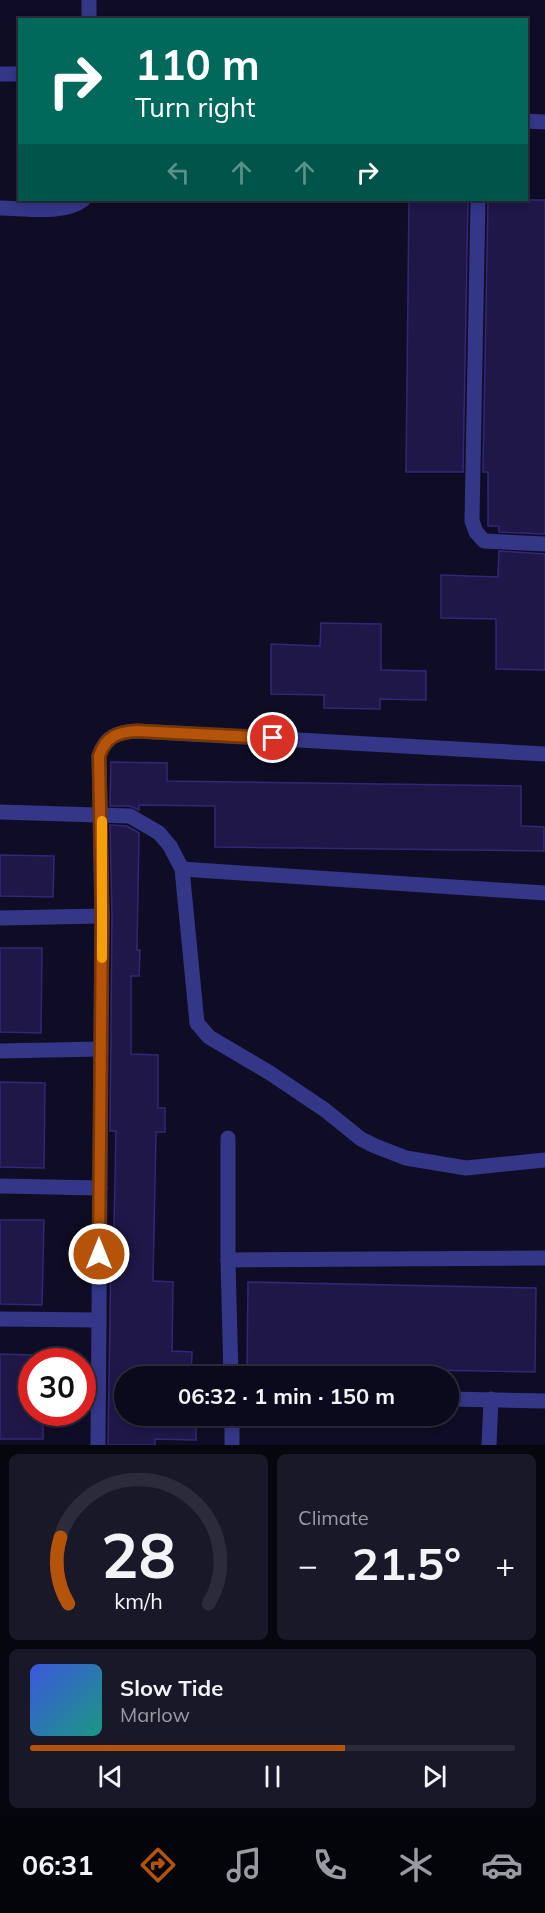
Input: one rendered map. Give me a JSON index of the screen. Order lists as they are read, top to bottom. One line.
{"page":{"turn":["110 m","Turn right"],"limit":"30","trip":"06:32 · 1 min · 150 m","tile":"Climate","heat":["−","21.5°","+"],"song":["Slow Tide","Marlow"],"tabs":"06:31","gauge":["28","km/h"]}}
